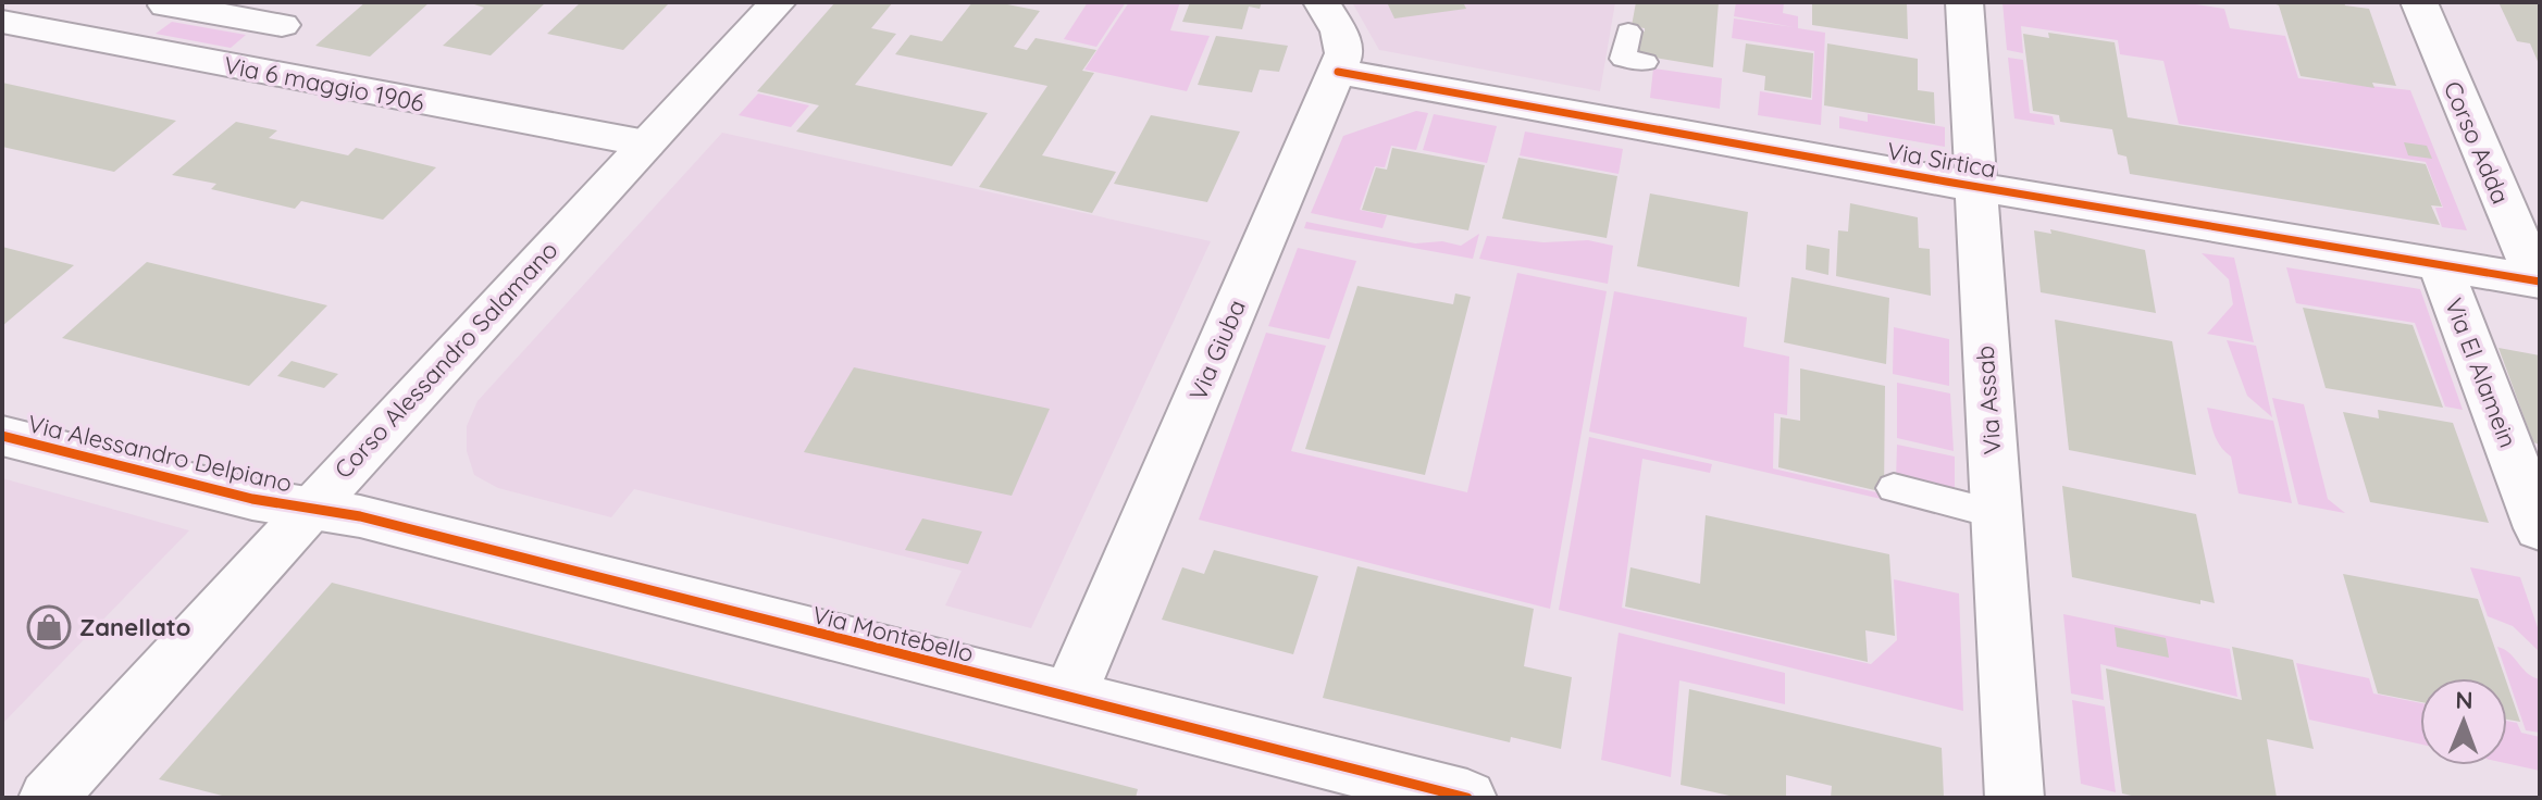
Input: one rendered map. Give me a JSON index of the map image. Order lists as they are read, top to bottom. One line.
{"streets":{"street":["Via 6 maggio 1906","Corso Adda","Via Sirtica","Via Giuba","Corso Alessandro Salamano","Via El Alamein","Via Assab","Via Alessandro Delpiano","Via Montebello"]},"crossings":[["Via 6 maggio 1906","Corso Alessandro Salamano"],["Corso Adda","Via Sirtica"],["Via Sirtica","Via Giuba"],["Via Sirtica","Via El Alamein"],["Via Sirtica","Via Assab"],["Via Giuba","Via Montebello"],["Corso Alessandro Salamano","Via Alessandro Delpiano"],["Corso Alessandro Salamano","Via Montebello"],["Via Alessandro Delpiano","Via Montebello"]],"places":{"shop":["Zanellato"]},"north":"top"}
